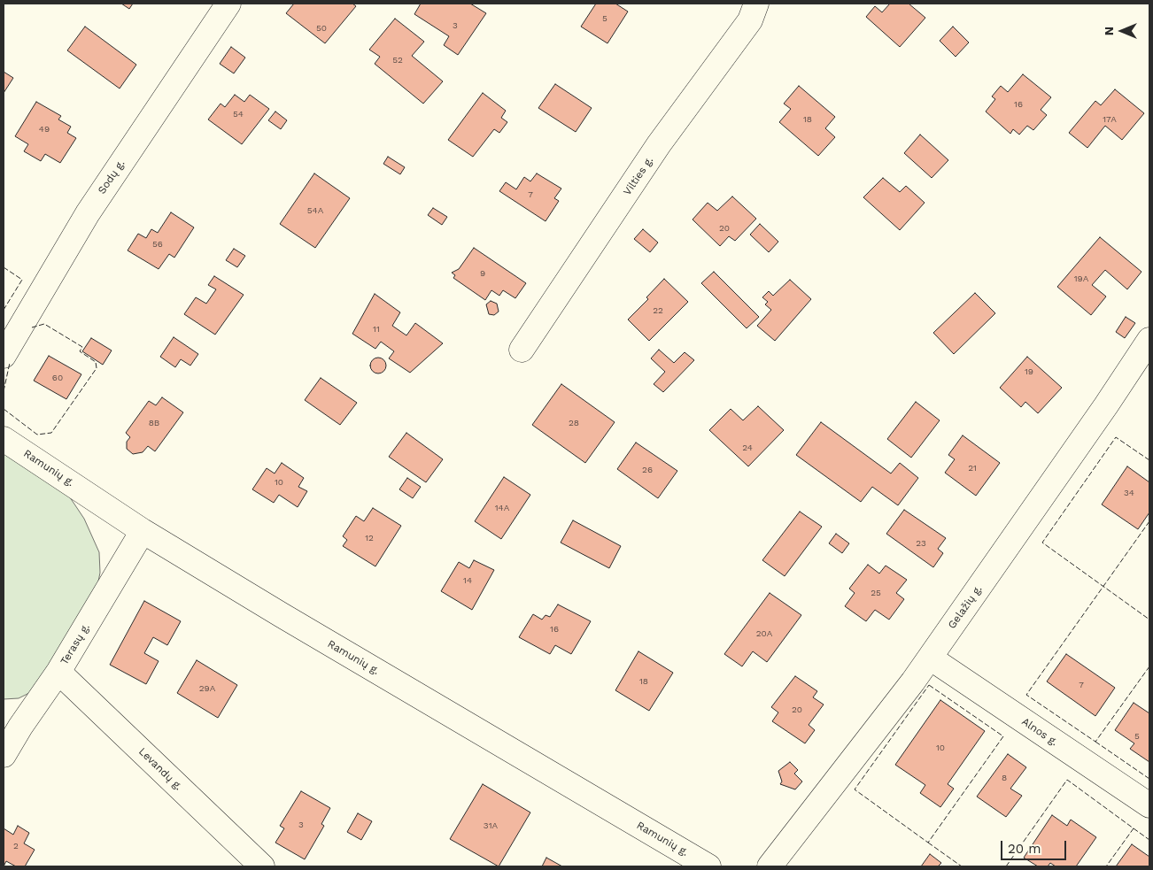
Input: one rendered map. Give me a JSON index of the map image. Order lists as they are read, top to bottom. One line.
{"streets":{"street":["Vilties g.","Sodų g.","Ramunių g.","Gelažių g.","Terasų g.","Alnos g.","Levandų g."]},"crossings":[["Ramunių g.","Terasų g."],["Gelažių g.","Alnos g."],["Terasų g.","Levandų g."]],"house_numbers":["5","3","50","52","16","54","18","17A","49","7","54A","20","56","9","19A","22","11","19","60","8B","28","24","21","26","10","34","14A","12","23","14","25","16","20A","18","7","29A","20","5","10","8","3","31A","2"],"scale_bar":"20 m","north":"left"}
